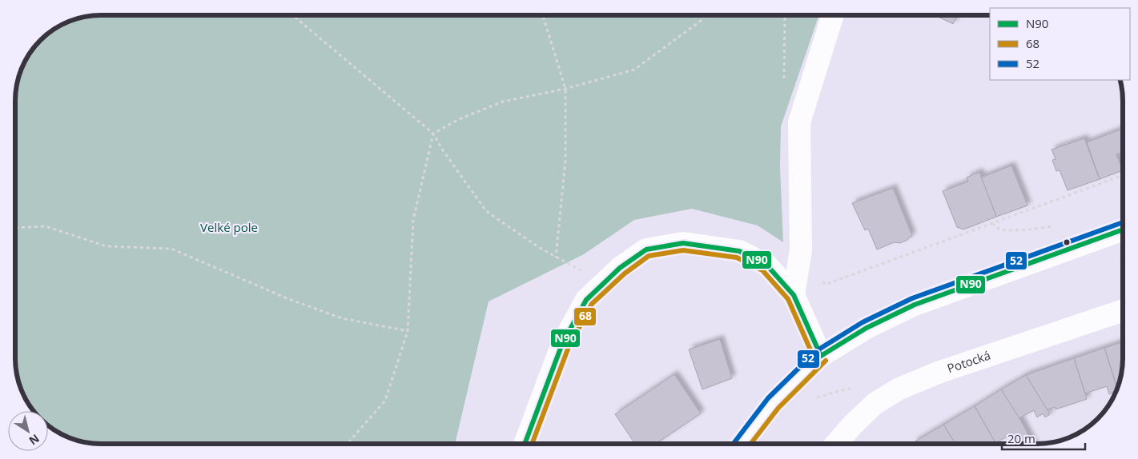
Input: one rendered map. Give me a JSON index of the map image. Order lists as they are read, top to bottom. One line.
{"streets":{"street":["Potocká"]},"parks":["Velké pole"],"lines":["transit line 52","transit line N90","transit line 68"],"legend":["N90","68","52"],"scale_bar":"20 m","north":"bottom right"}
